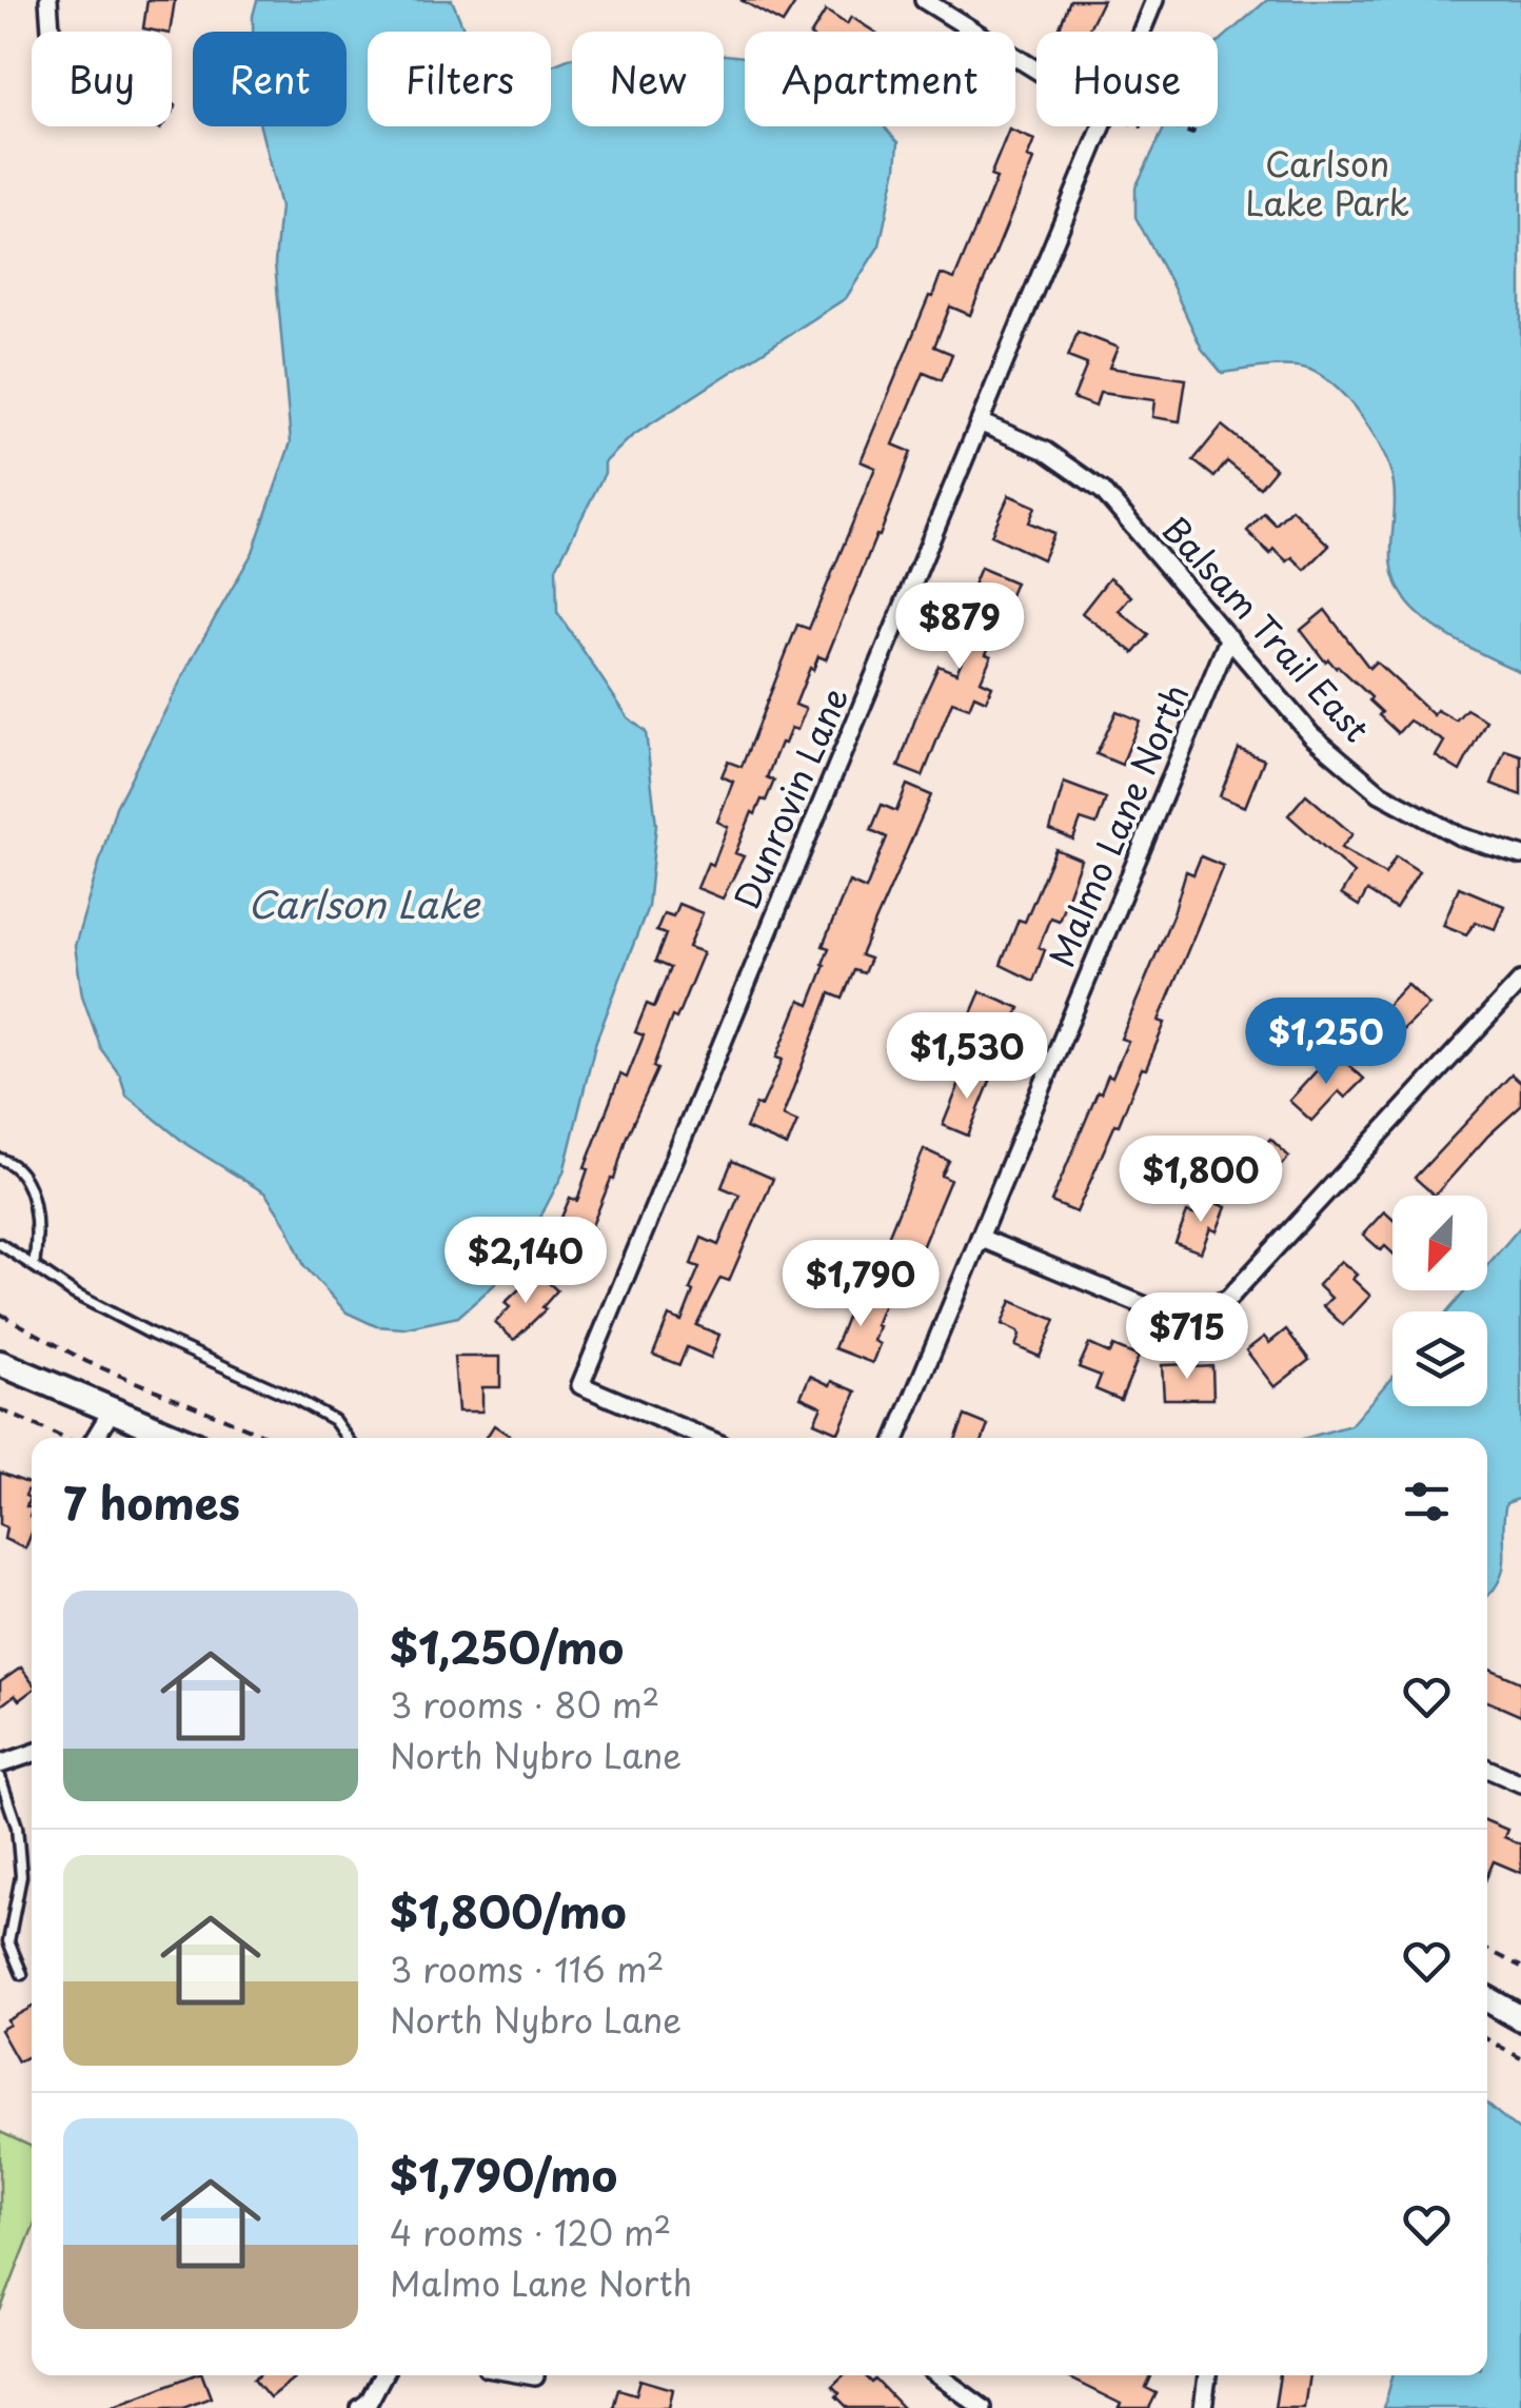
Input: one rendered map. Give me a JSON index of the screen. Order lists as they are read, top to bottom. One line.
{"streets":{"street":["Balsam Trail East","Dunrovin Lane","Malmo Lane North"]},"crossings":[["Balsam Trail East","Dunrovin Lane"],["Balsam Trail East","Malmo Lane North"]],"water":["Carlson Lake"],"parks":["Carlson Lake Park"],"north":"bottom left","page":{"chip":["Buy","Rent","Filters","New","Apartment","House"],"price":["$879","$1,250","$1,530","$1,800","$2,140","$1,790","$715"],"heading":"7 homes","list":[{"name":"$1,250/mo","note":"3 rooms · 80 m² · North Nybro Lane"},{"name":"$1,800/mo","note":"3 rooms · 116 m² · North Nybro Lane"},{"name":"$1,790/mo","note":"4 rooms · 120 m² · Malmo Lane North"}]}}
